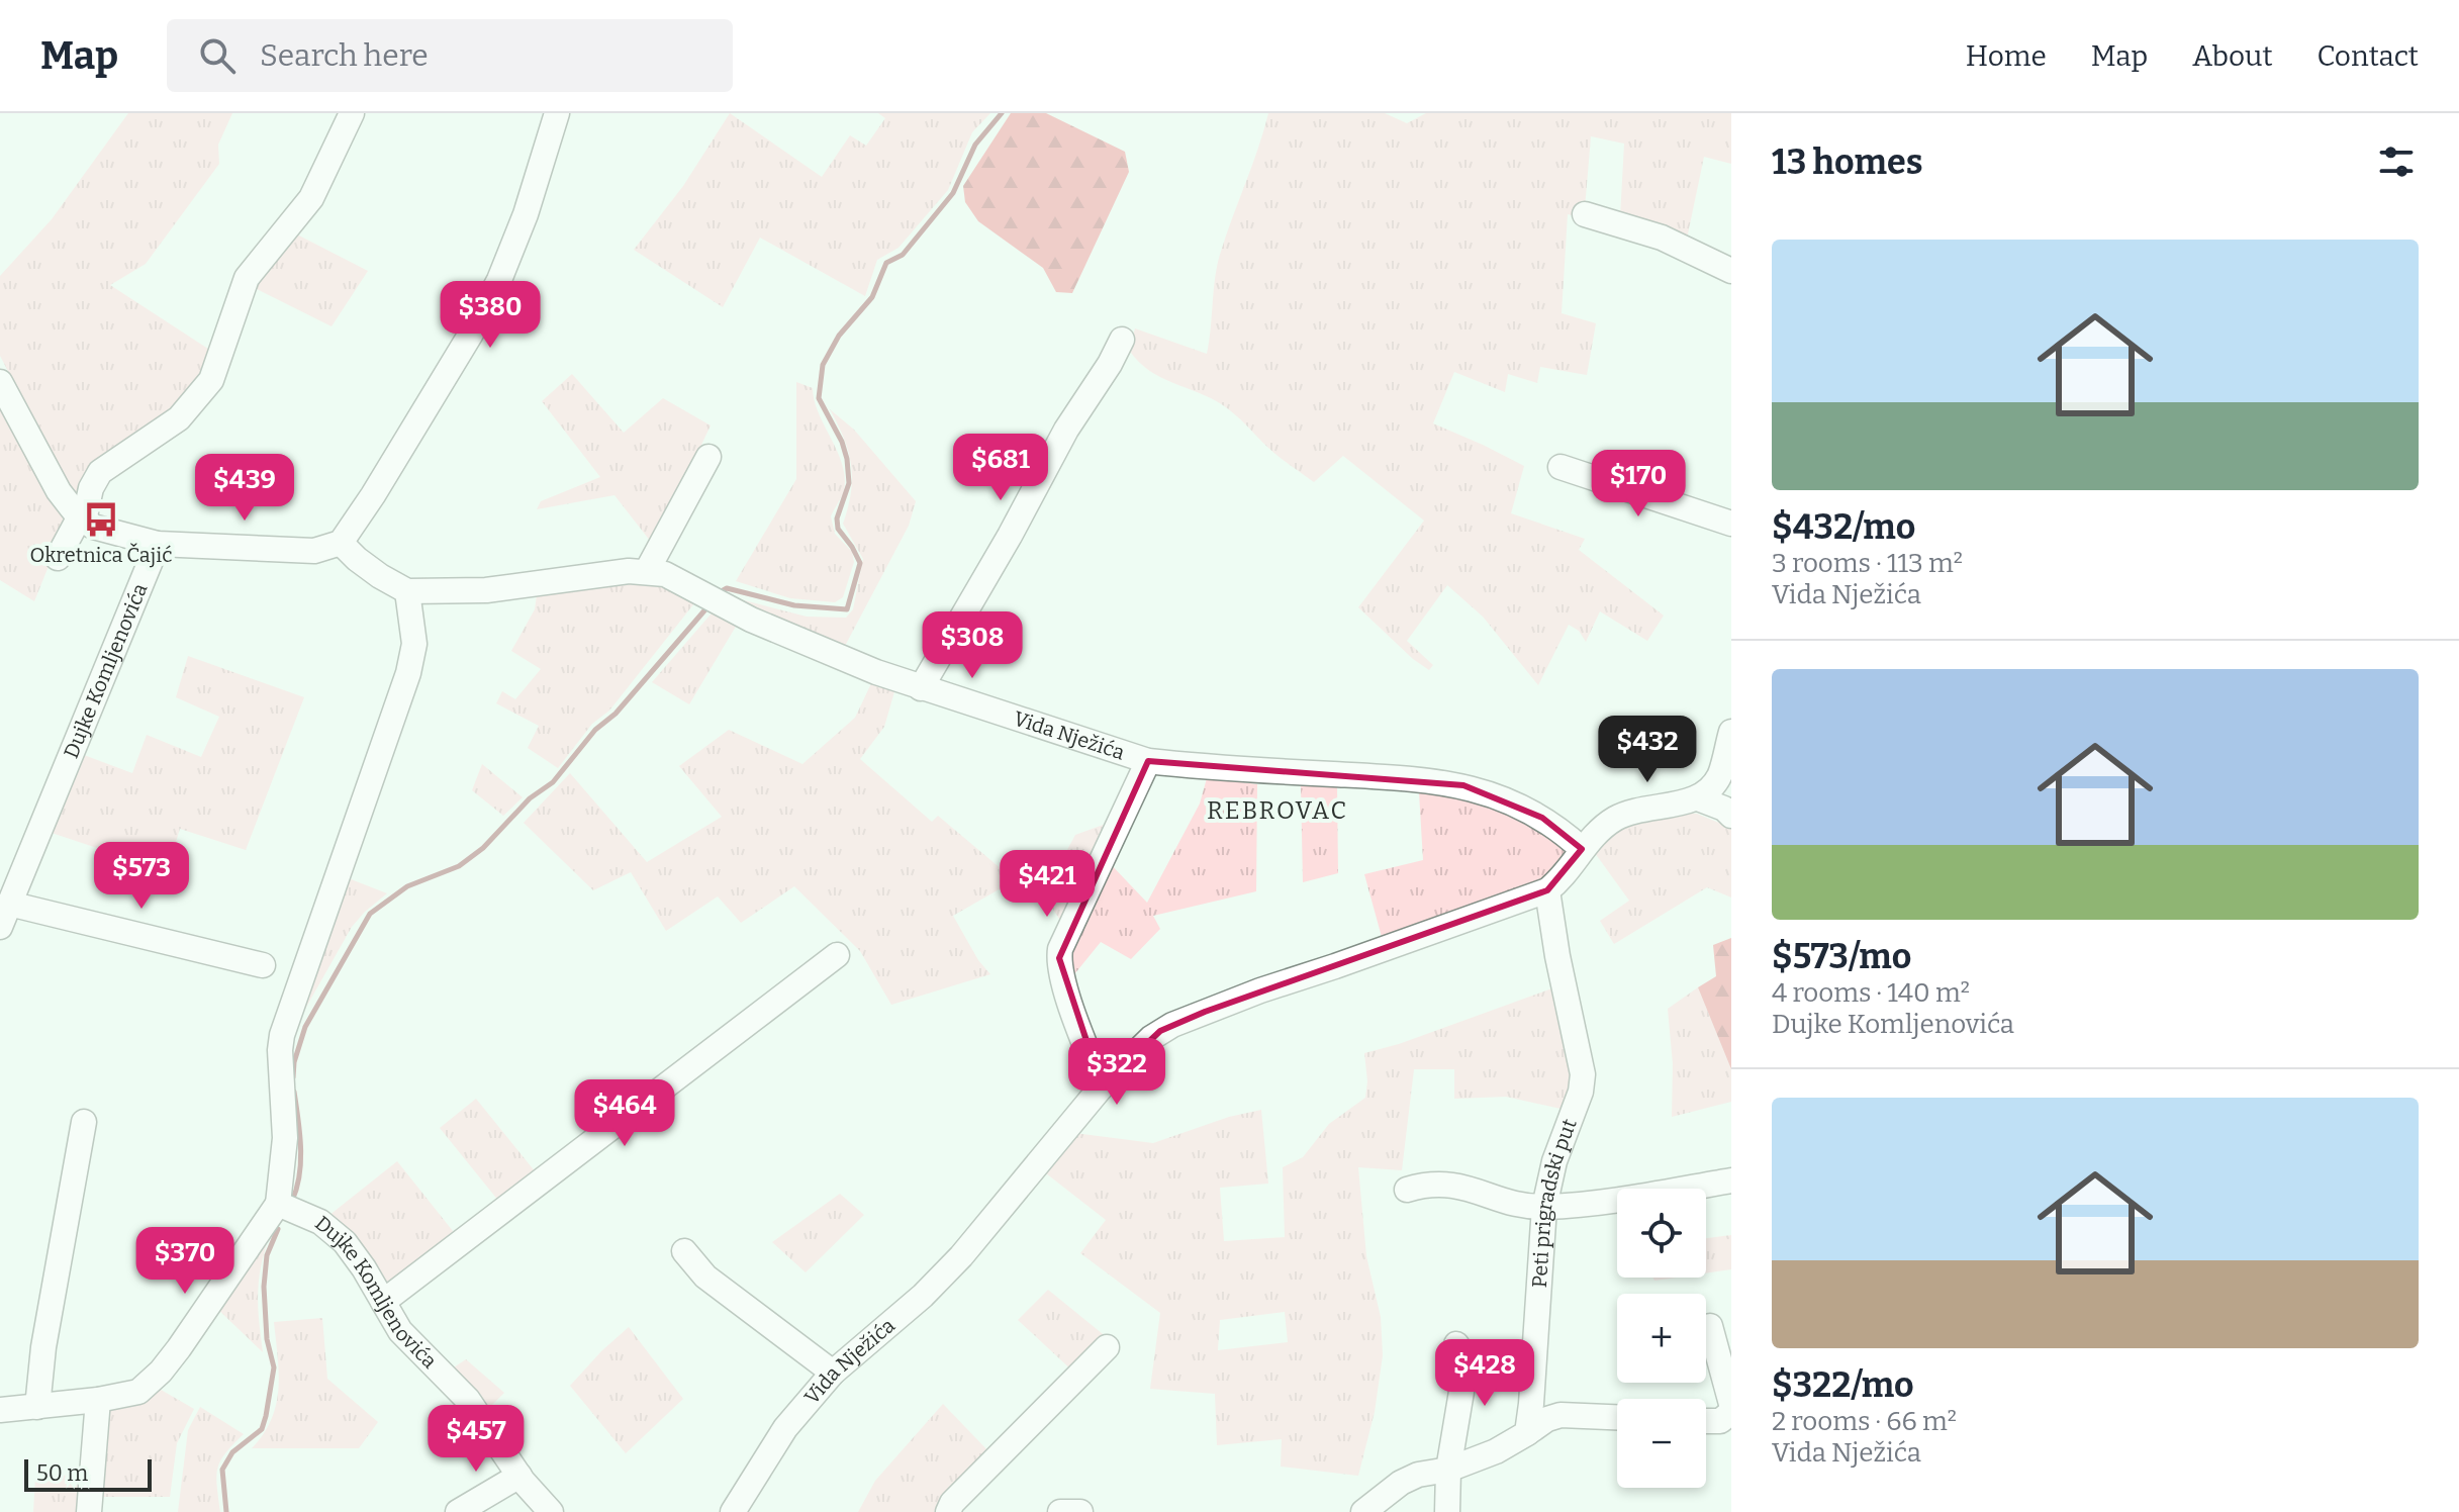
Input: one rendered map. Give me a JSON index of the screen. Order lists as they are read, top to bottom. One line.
{"streets":{"street":["Dujke Komljenovića","Vida Nježića","Peti prigradski put"]},"crossings":[["Vida Nježića","Peti prigradski put"]],"districts":["REBROVAC"],"places":{"bus stop":["Okretnica Čajić"]},"scale_bar":"50 m","page":{"header":"Map","search":"Search here","nav":["Home","Map","About","Contact"],"heading":"13 homes","list":[{"name":"$432/mo","note":"3 rooms · 113 m² · Vida Nježića"},{"name":"$573/mo","note":"4 rooms · 140 m² · Dujke Komljenovića"},{"name":"$322/mo","note":"2 rooms · 66 m² · Vida Nježića"}],"price":["$380","$681","$170","$439","$308","$432","$573","$421","$322","$464","$370","$428","$457"],"map_buttons":["+","−"],"scale":"50 m"}}
